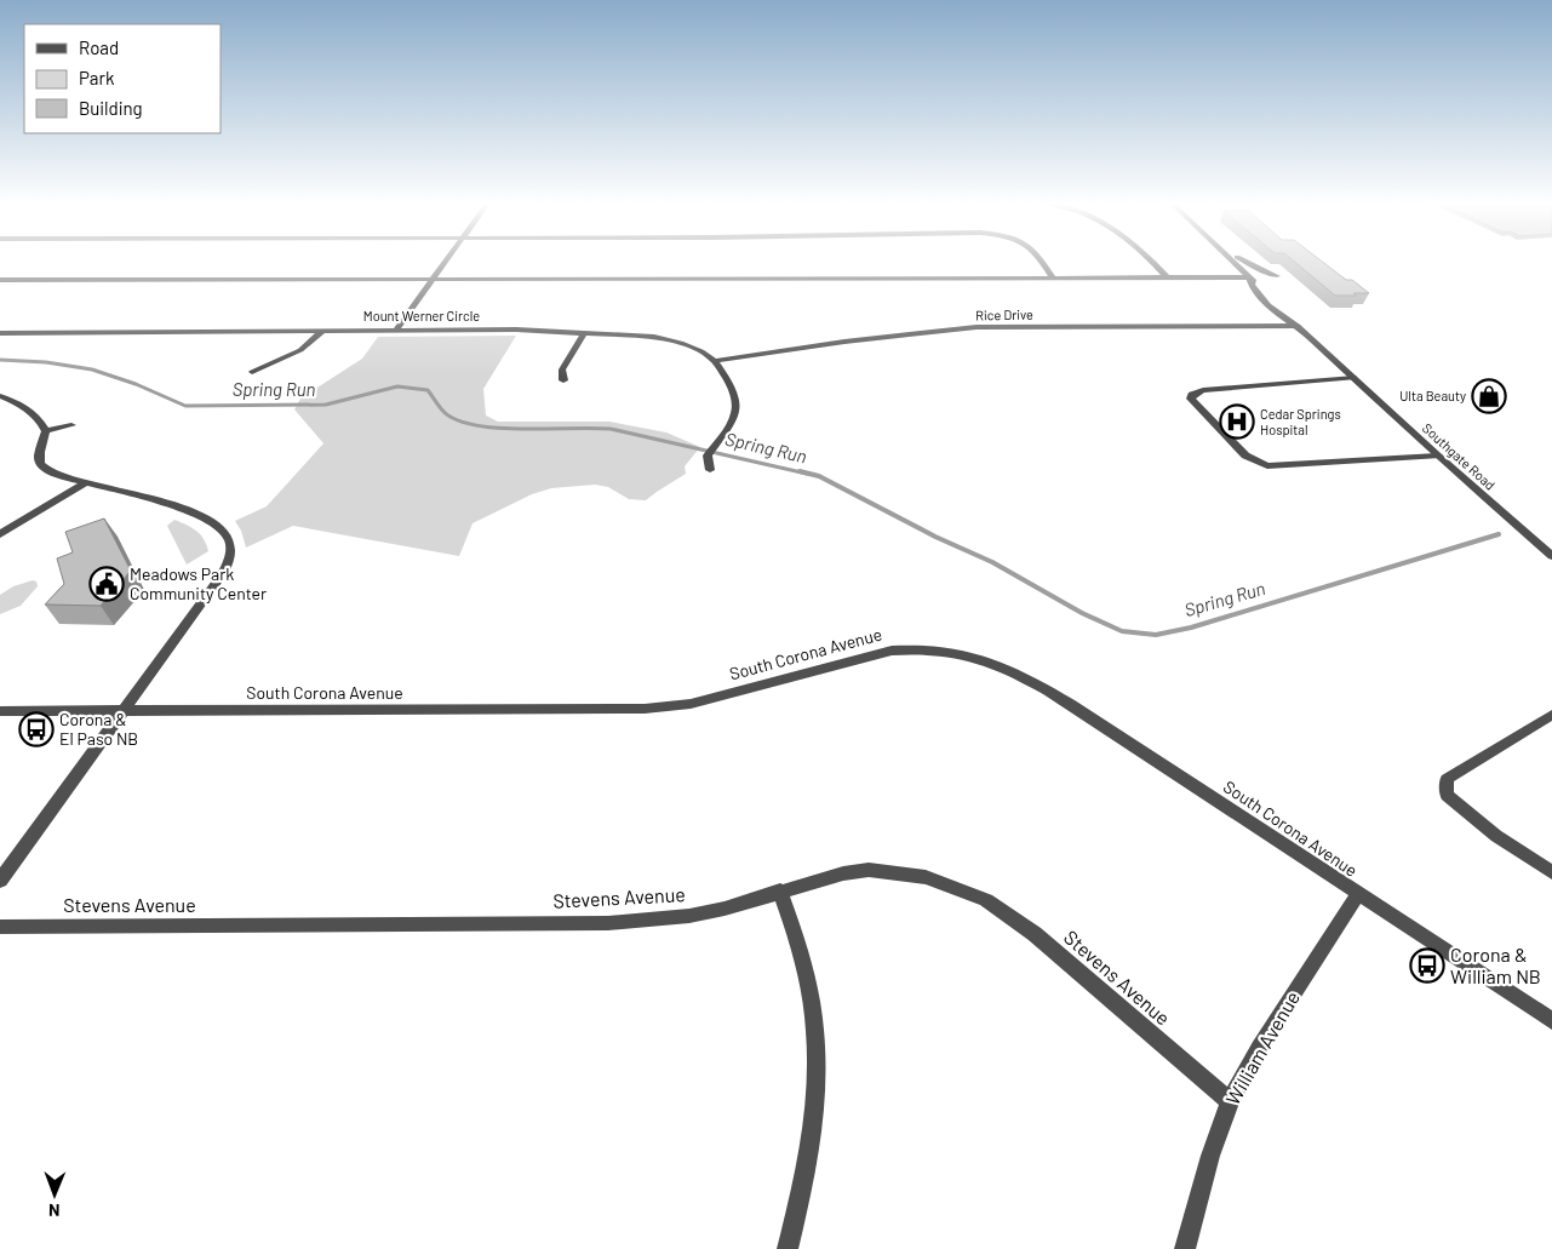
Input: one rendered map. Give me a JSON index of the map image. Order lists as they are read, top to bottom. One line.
{"streets":{"street":["Rice Drive","Mount Werner Circle","Southgate Road","South Corona Avenue","Stevens Avenue","William Avenue"]},"crossings":[["Rice Drive","Mount Werner Circle"],["Rice Drive","Southgate Road"],["South Corona Avenue","William Avenue"],["Stevens Avenue","William Avenue"]],"water":["Spring Run"],"places":{"shop":["Ulta Beauty"],"hospital":["Cedar Springs Hospital"],"public building":["Meadows Park Community Center"],"bus stop":["Corona & El Paso NB","Corona & William NB"]},"legend":["Road","Park","Building"],"north":"bottom"}
